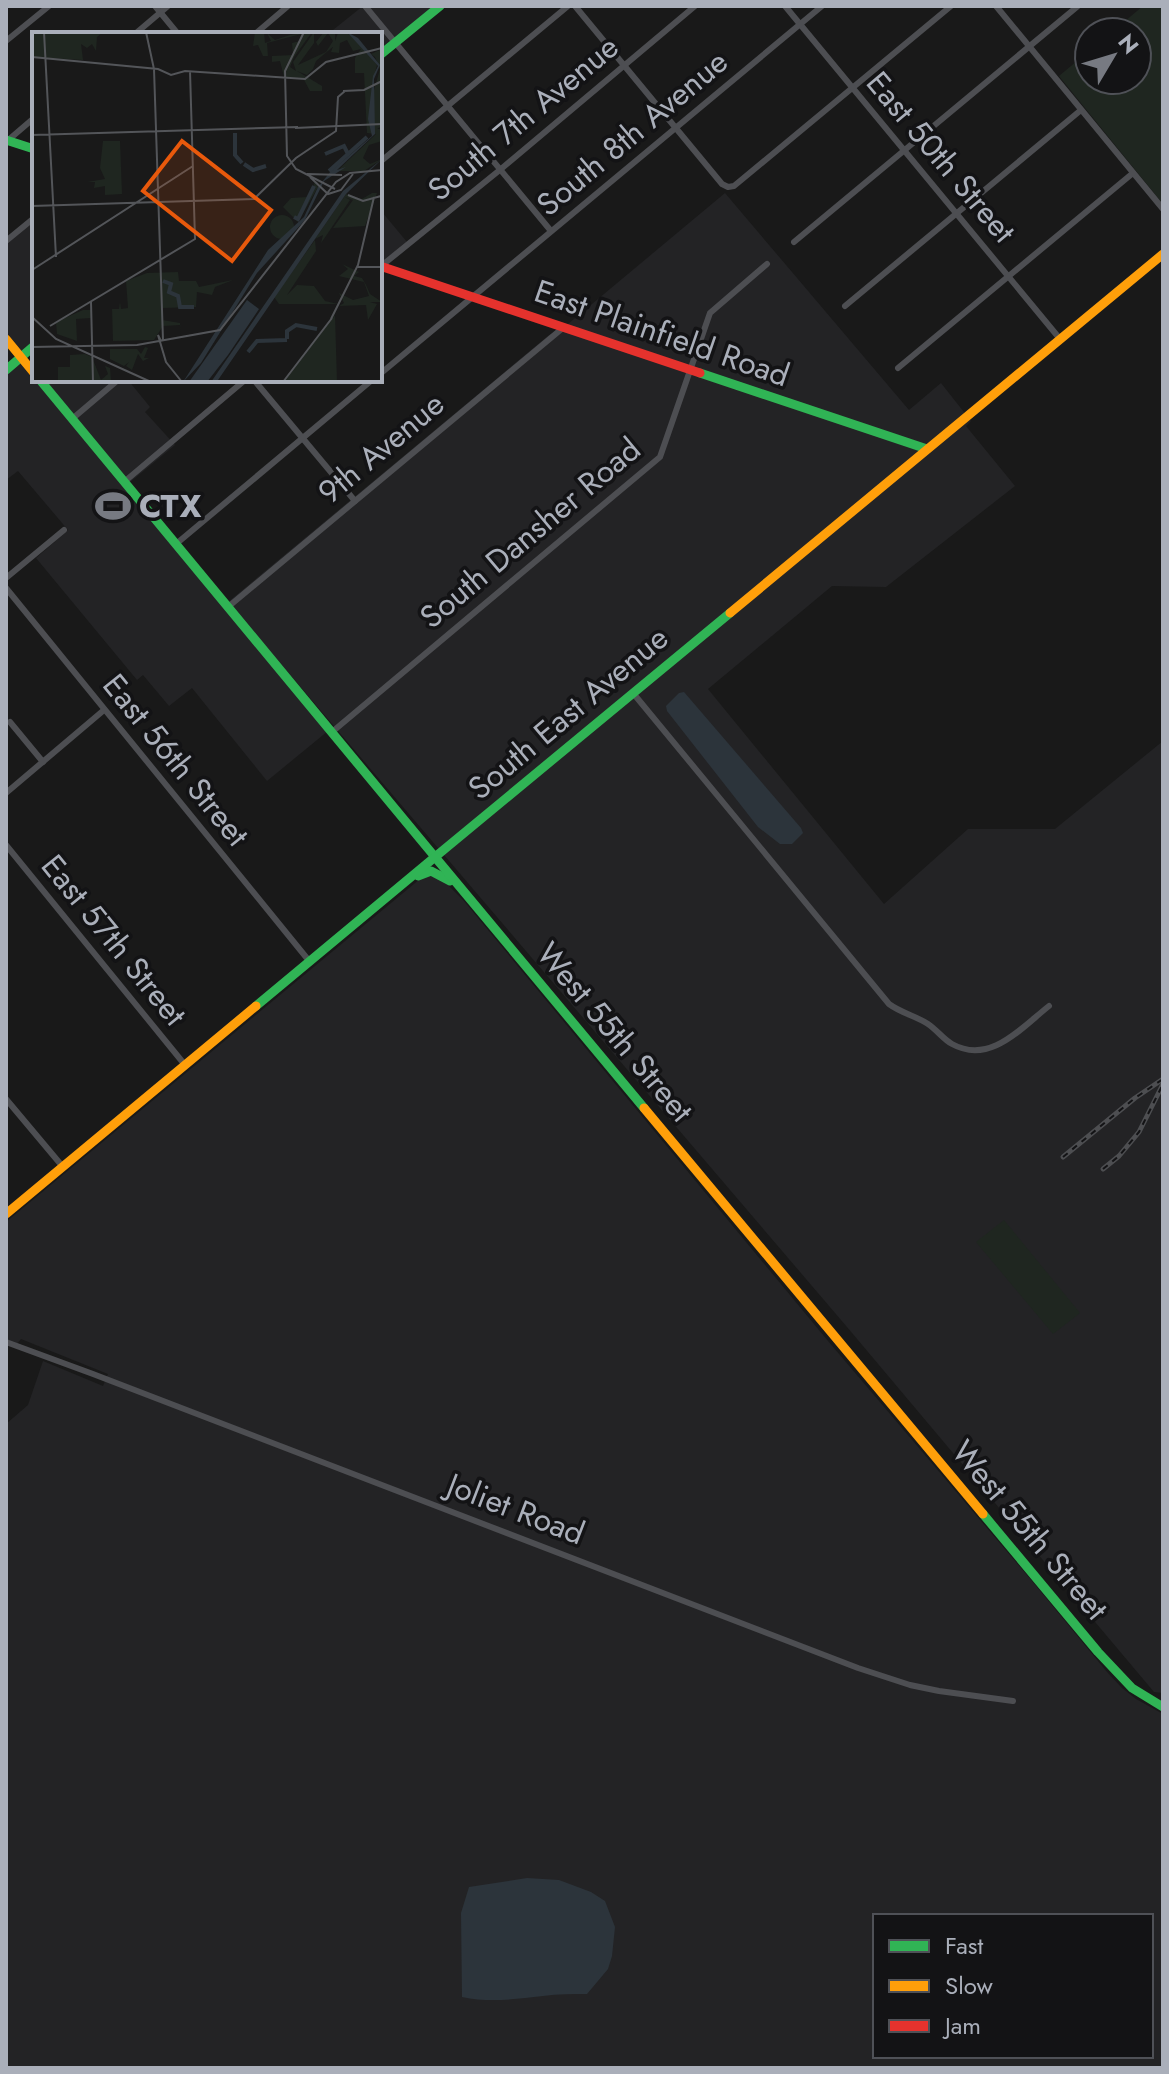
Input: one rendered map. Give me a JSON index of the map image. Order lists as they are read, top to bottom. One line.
{"streets":{"main road":["East Plainfield Road","South East Avenue","West 55th Street"],"street":["South 7th Avenue","South 8th Avenue","East 50th Street","9th Avenue","South Dansher Road","East 56th Street","East 57th Street","Joliet Road"]},"crossings":[["South 8th Avenue","East 50th Street"],["South 8th Avenue","East Plainfield Road"],["East 50th Street","South East Avenue"],["East Plainfield Road","9th Avenue"],["East Plainfield Road","South Dansher Road"],["East Plainfield Road","South East Avenue"],["9th Avenue","West 55th Street"],["South Dansher Road","West 55th Street"],["South East Avenue","East 56th Street"],["South East Avenue","East 57th Street"],["South East Avenue","West 55th Street"]],"places":{"sports":["CTX"]},"legend":["Fast","Slow","Jam"],"north":"top right"}
